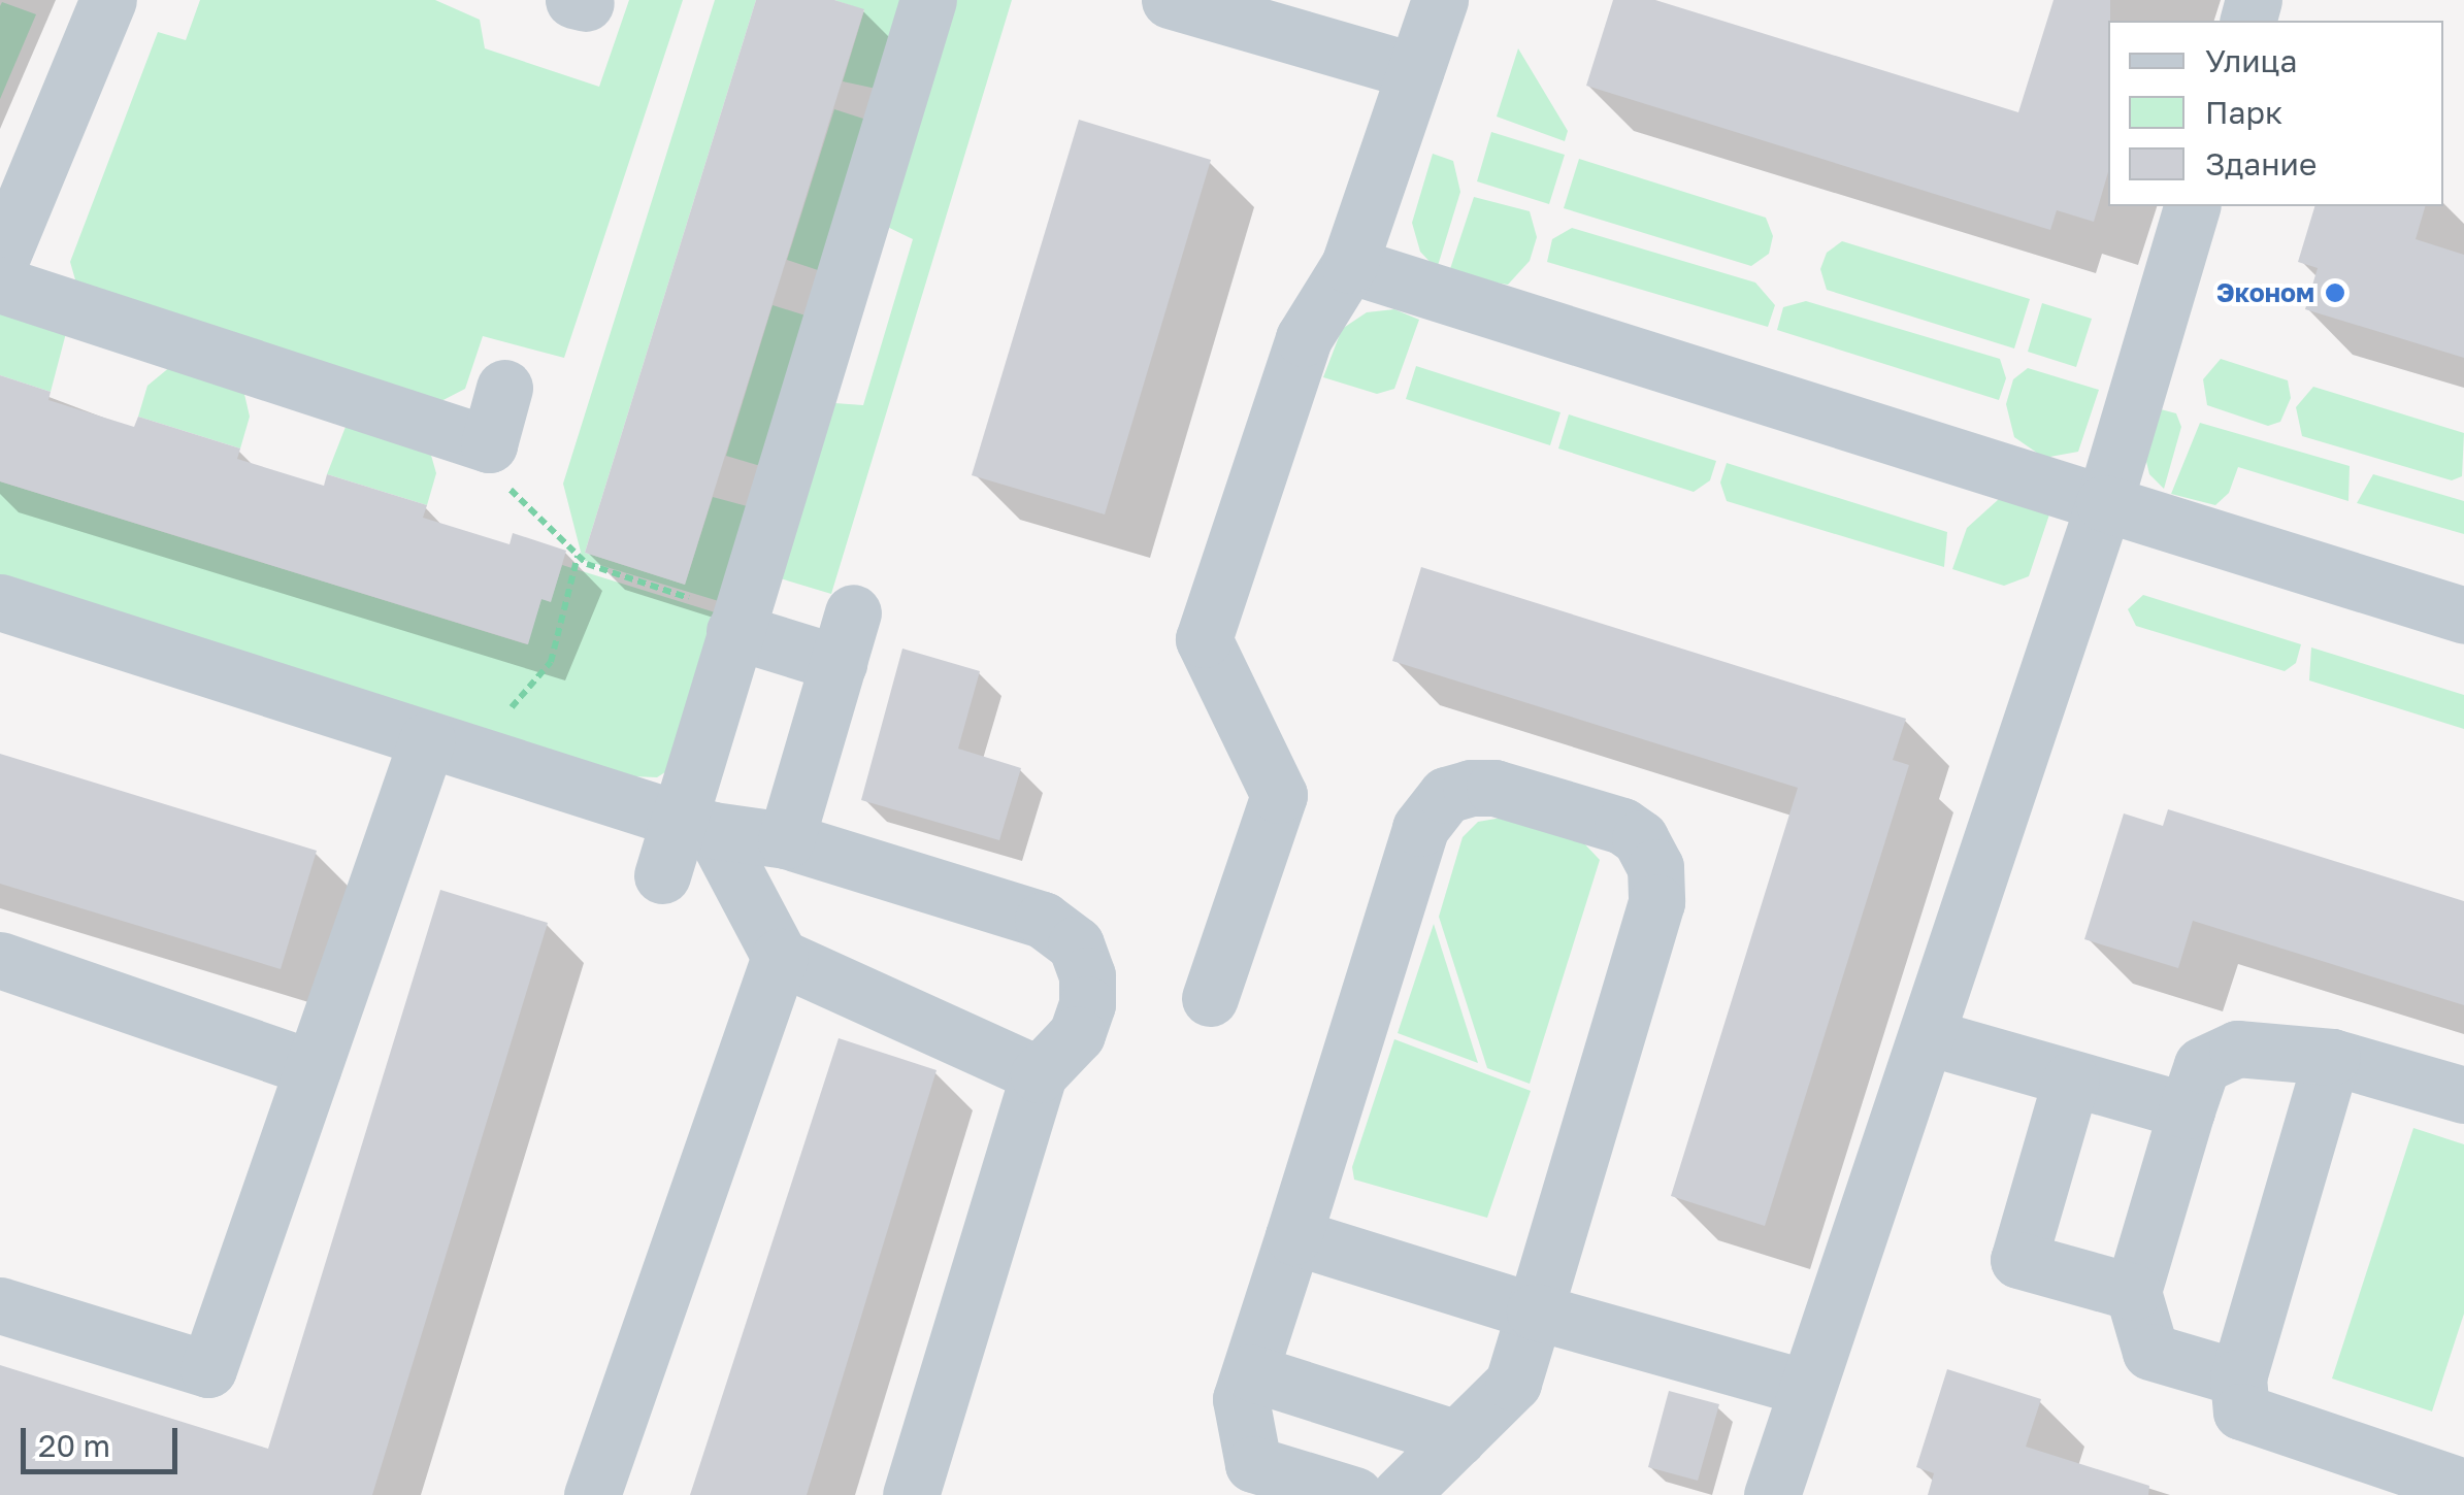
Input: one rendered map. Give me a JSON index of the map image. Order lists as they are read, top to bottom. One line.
{"places":["Эконом"],"legend":["Улица","Парк","Здание"],"scale_bar":"20 m"}
